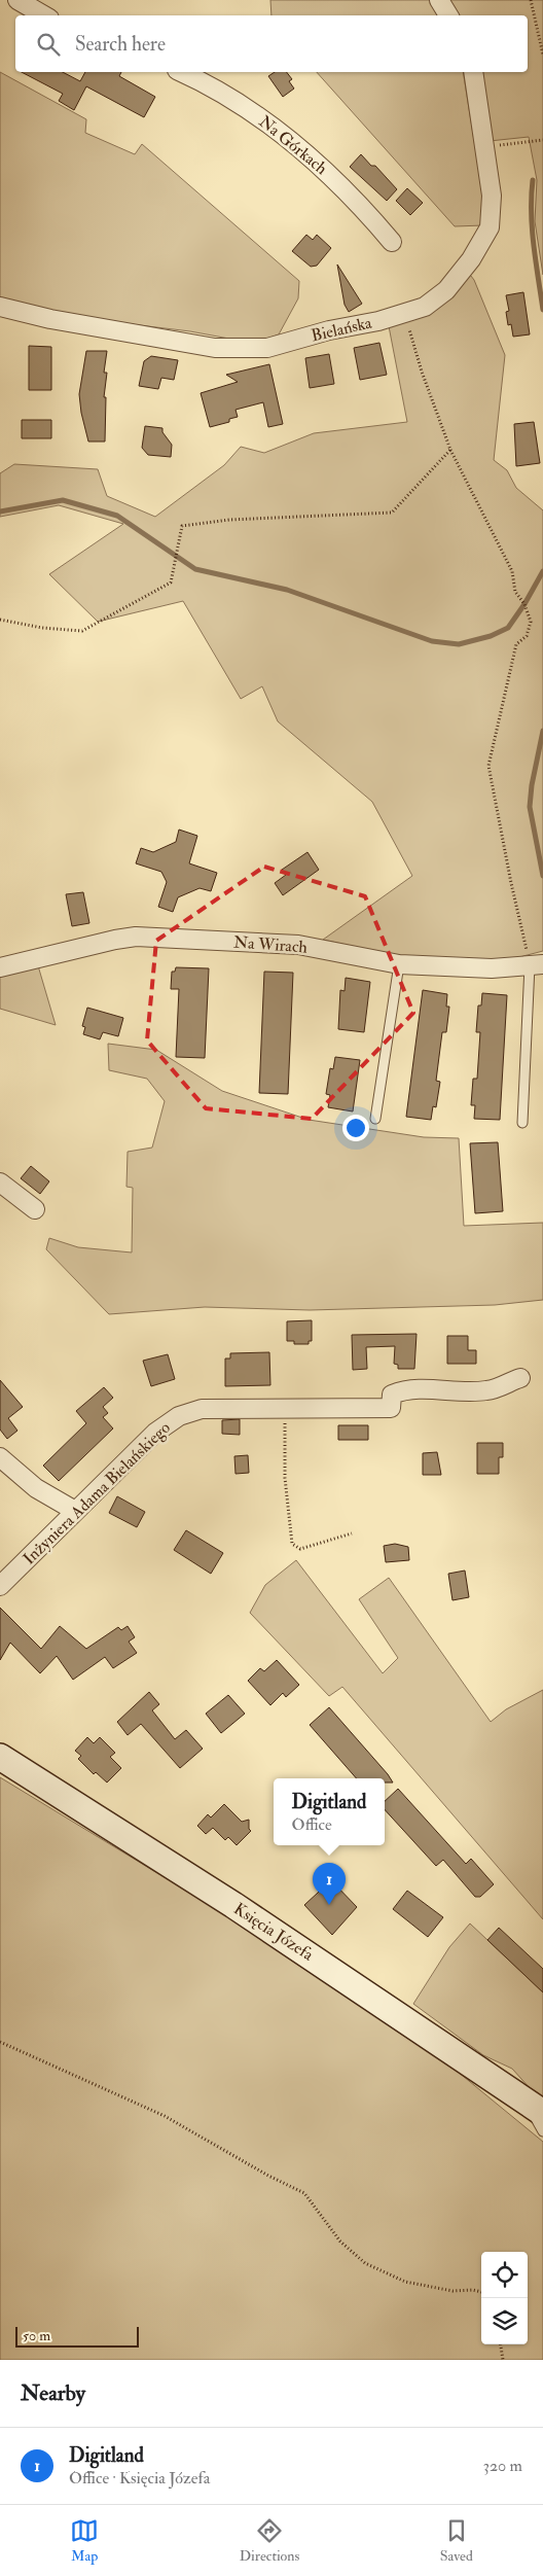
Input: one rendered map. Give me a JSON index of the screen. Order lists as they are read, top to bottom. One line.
{"streets":{"street":["Na Górkach","Bielańska","Na Wirach","Inżyniera Adama Bielańskiego","Księcia Józefa"]},"scale_bar":"50 m","page":{"search":"Search here","popup":["Digitland","Office"],"pins":"1","scale":"50 m","heading":"Nearby","list":[{"mark":"1","name":"Digitland","note":"Office · Księcia Józefa","value":"320 m"}],"nav":["Map","Directions","Saved"]}}
